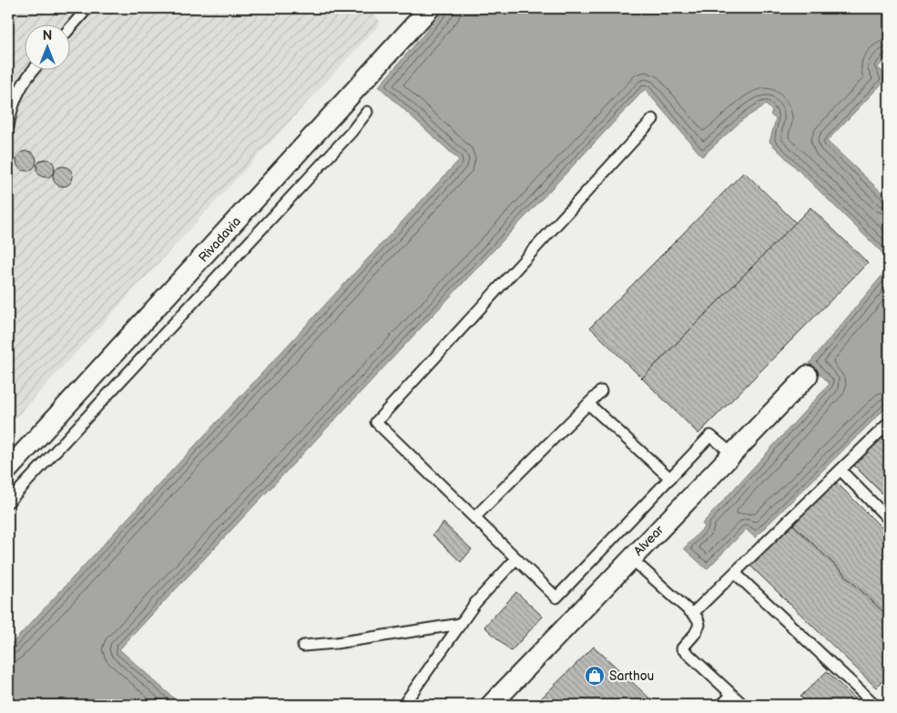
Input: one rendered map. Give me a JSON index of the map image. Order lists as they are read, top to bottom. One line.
{"streets":{"street":["Rivadavia","Alvear"]},"places":{"shop":["Sarthou"]},"north":"top"}
